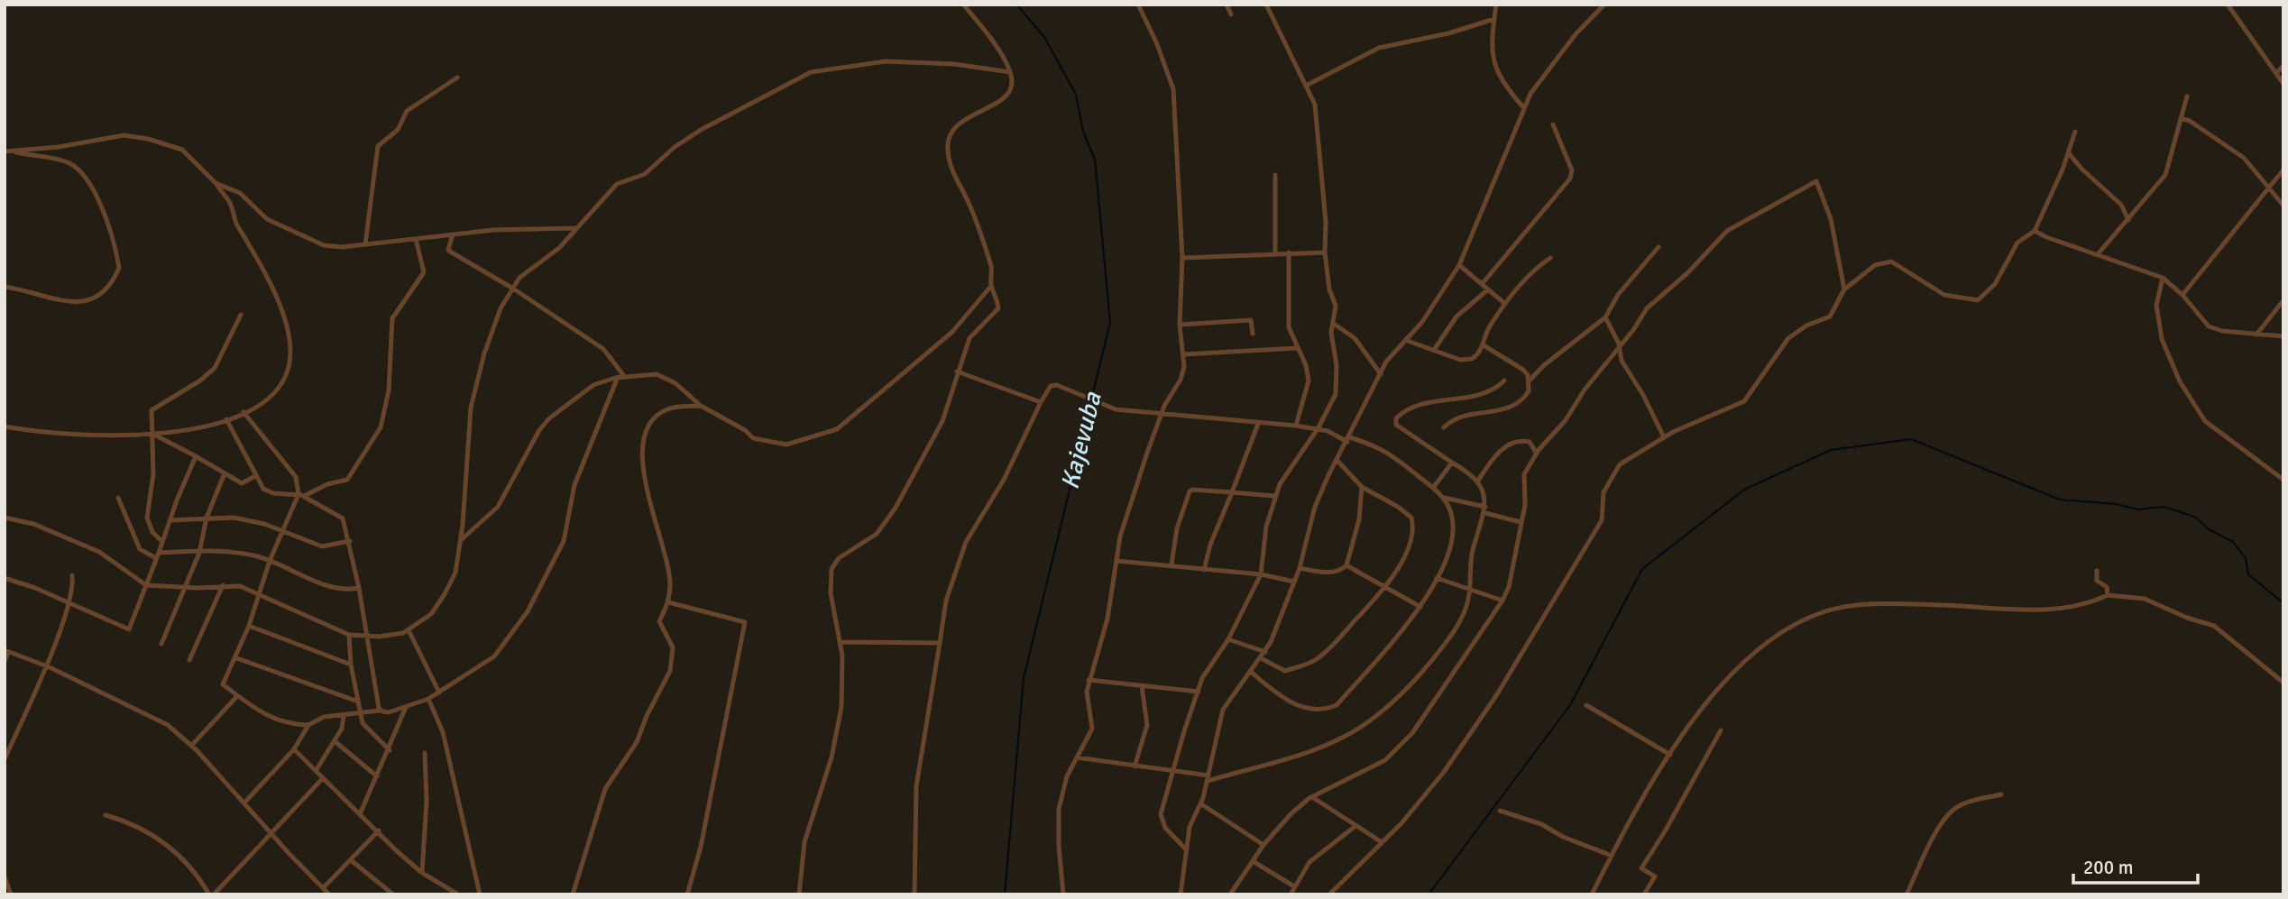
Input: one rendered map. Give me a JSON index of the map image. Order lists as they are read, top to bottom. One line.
{"water":["Kajevuba"],"scale_bar":"200 m"}
